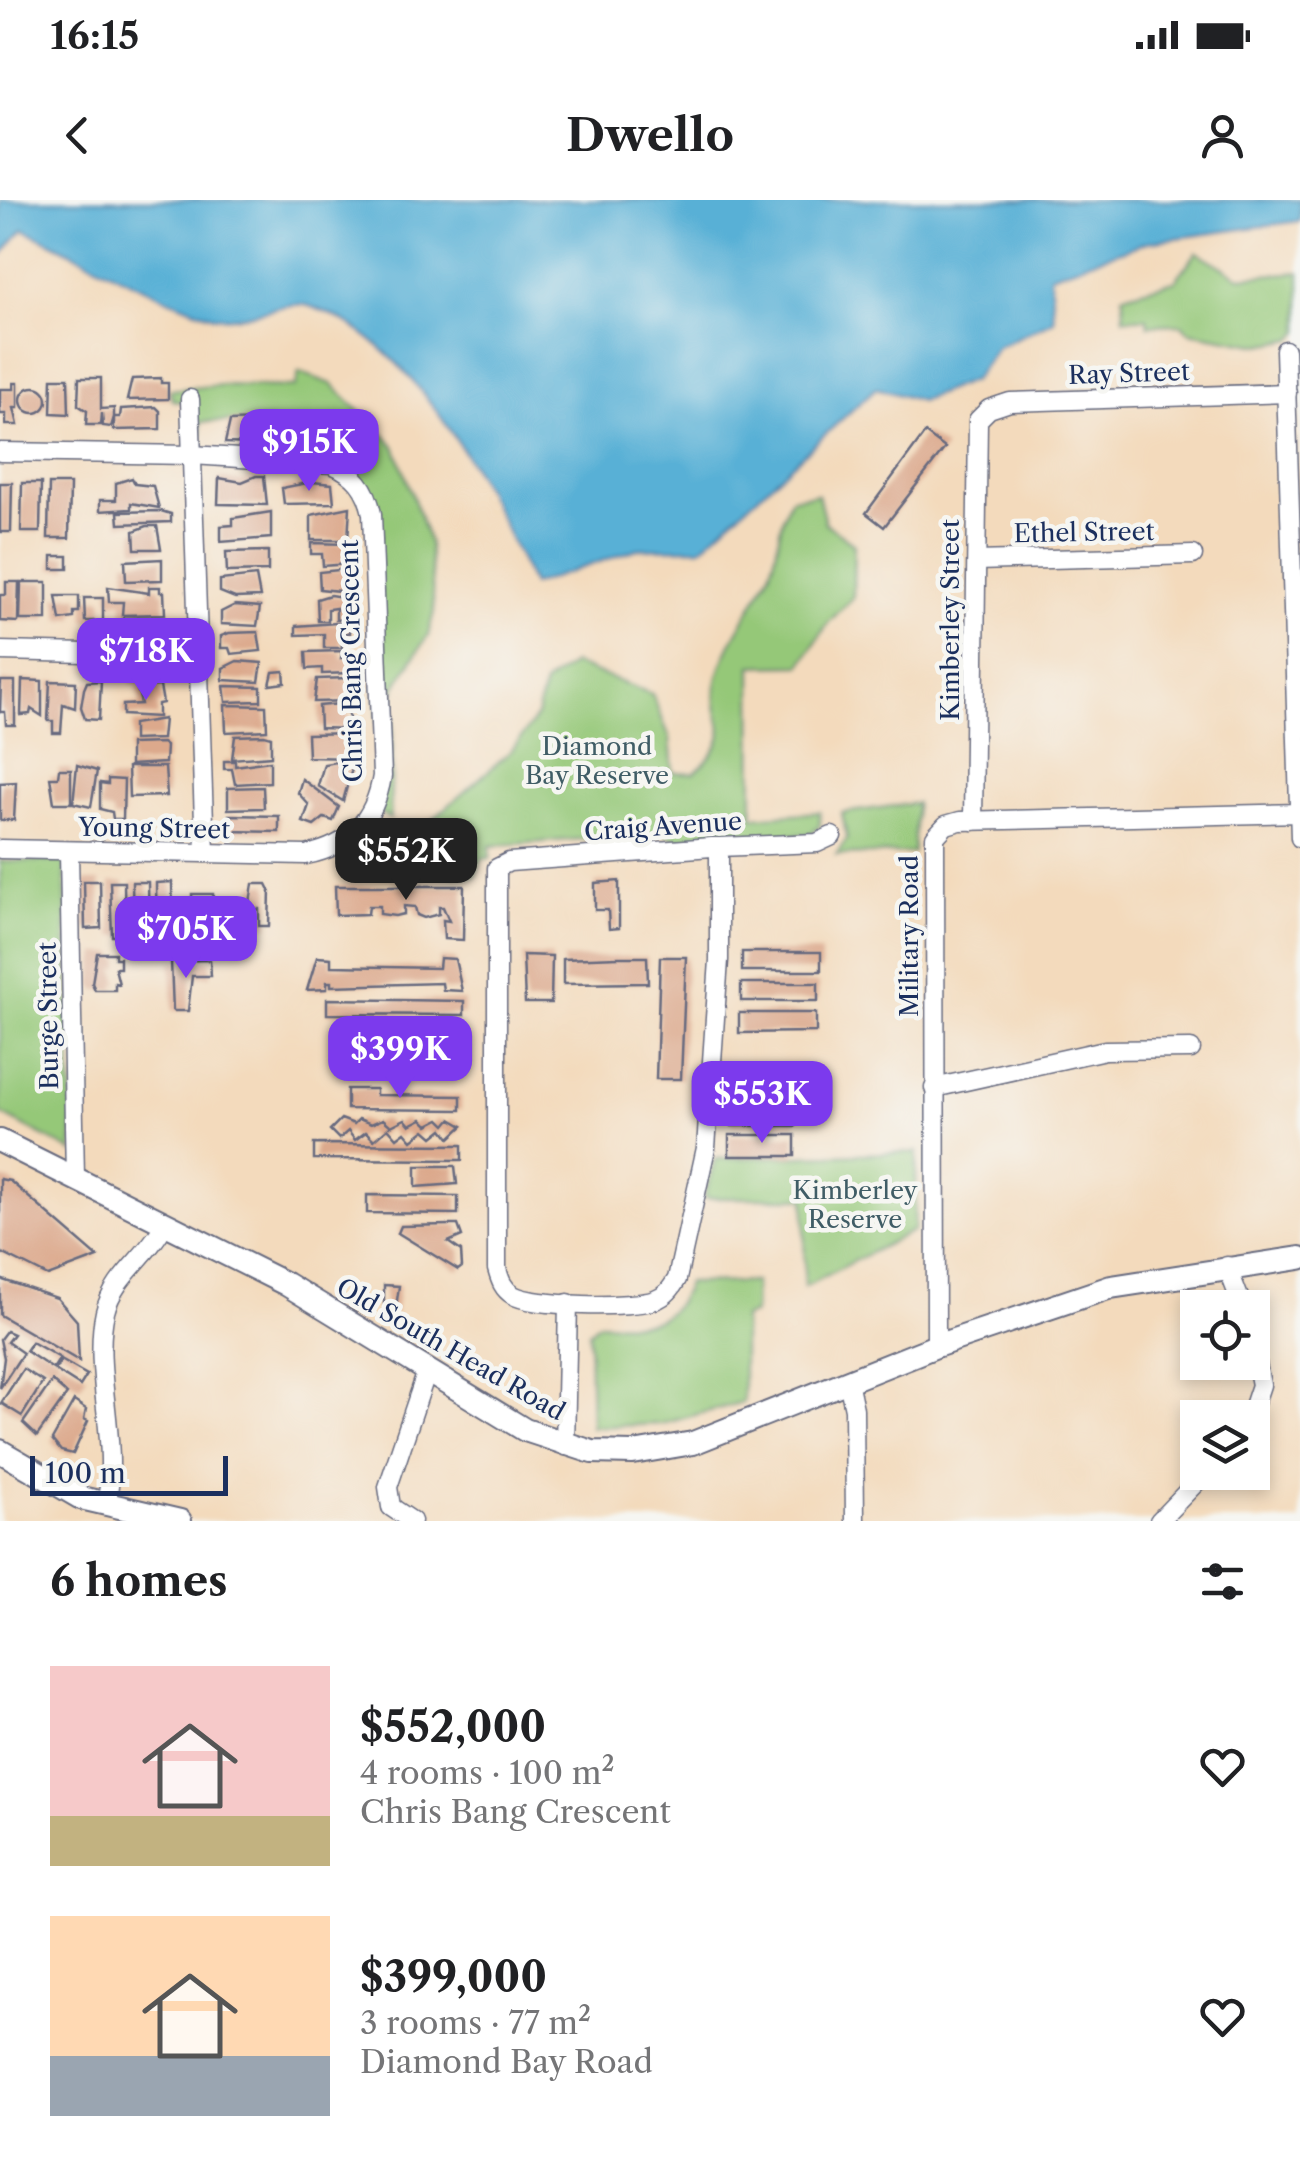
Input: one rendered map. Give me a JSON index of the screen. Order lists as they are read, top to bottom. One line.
{"streets":{"main road":["Old South Head Road"],"street":["Ray Street","Ethel Street","Kimberley Street","Chris Bang Crescent","Craig Avenue","Young Street","Military Road","Burge Street"]},"crossings":[["Ray Street","Kimberley Street"],["Ethel Street","Kimberley Street"],["Kimberley Street","Military Road"],["Chris Bang Crescent","Young Street"],["Young Street","Burge Street"],["Military Road","Old South Head Road"],["Burge Street","Old South Head Road"]],"parks":["Diamond Bay Reserve","Kimberley Reserve"],"scale_bar":"100 m","page":{"status":"16:15","header":"Dwello","price":["$915K","$718K","$552K","$705K","$399K","$553K"],"scale":"100 m","heading":"6 homes","list":[{"name":"$552,000","note":"4 rooms · 100 m² · Chris Bang Crescent"},{"name":"$399,000","note":"3 rooms · 77 m² · Diamond Bay Road"}]}}
